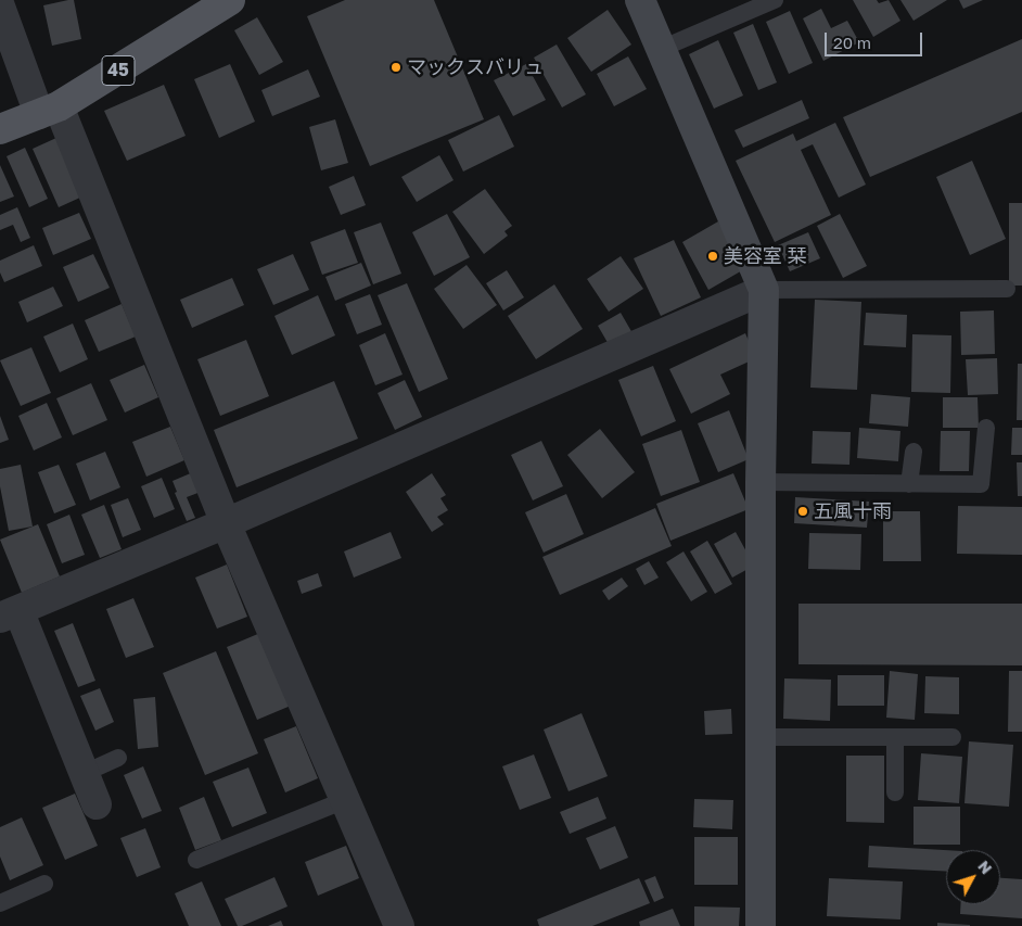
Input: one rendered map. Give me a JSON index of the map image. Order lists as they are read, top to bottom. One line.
{"streets":{"main road":["45"]},"places":["マックスバリュ","美容室 栞","五風十雨"],"scale_bar":"20 m","north":"top right"}
